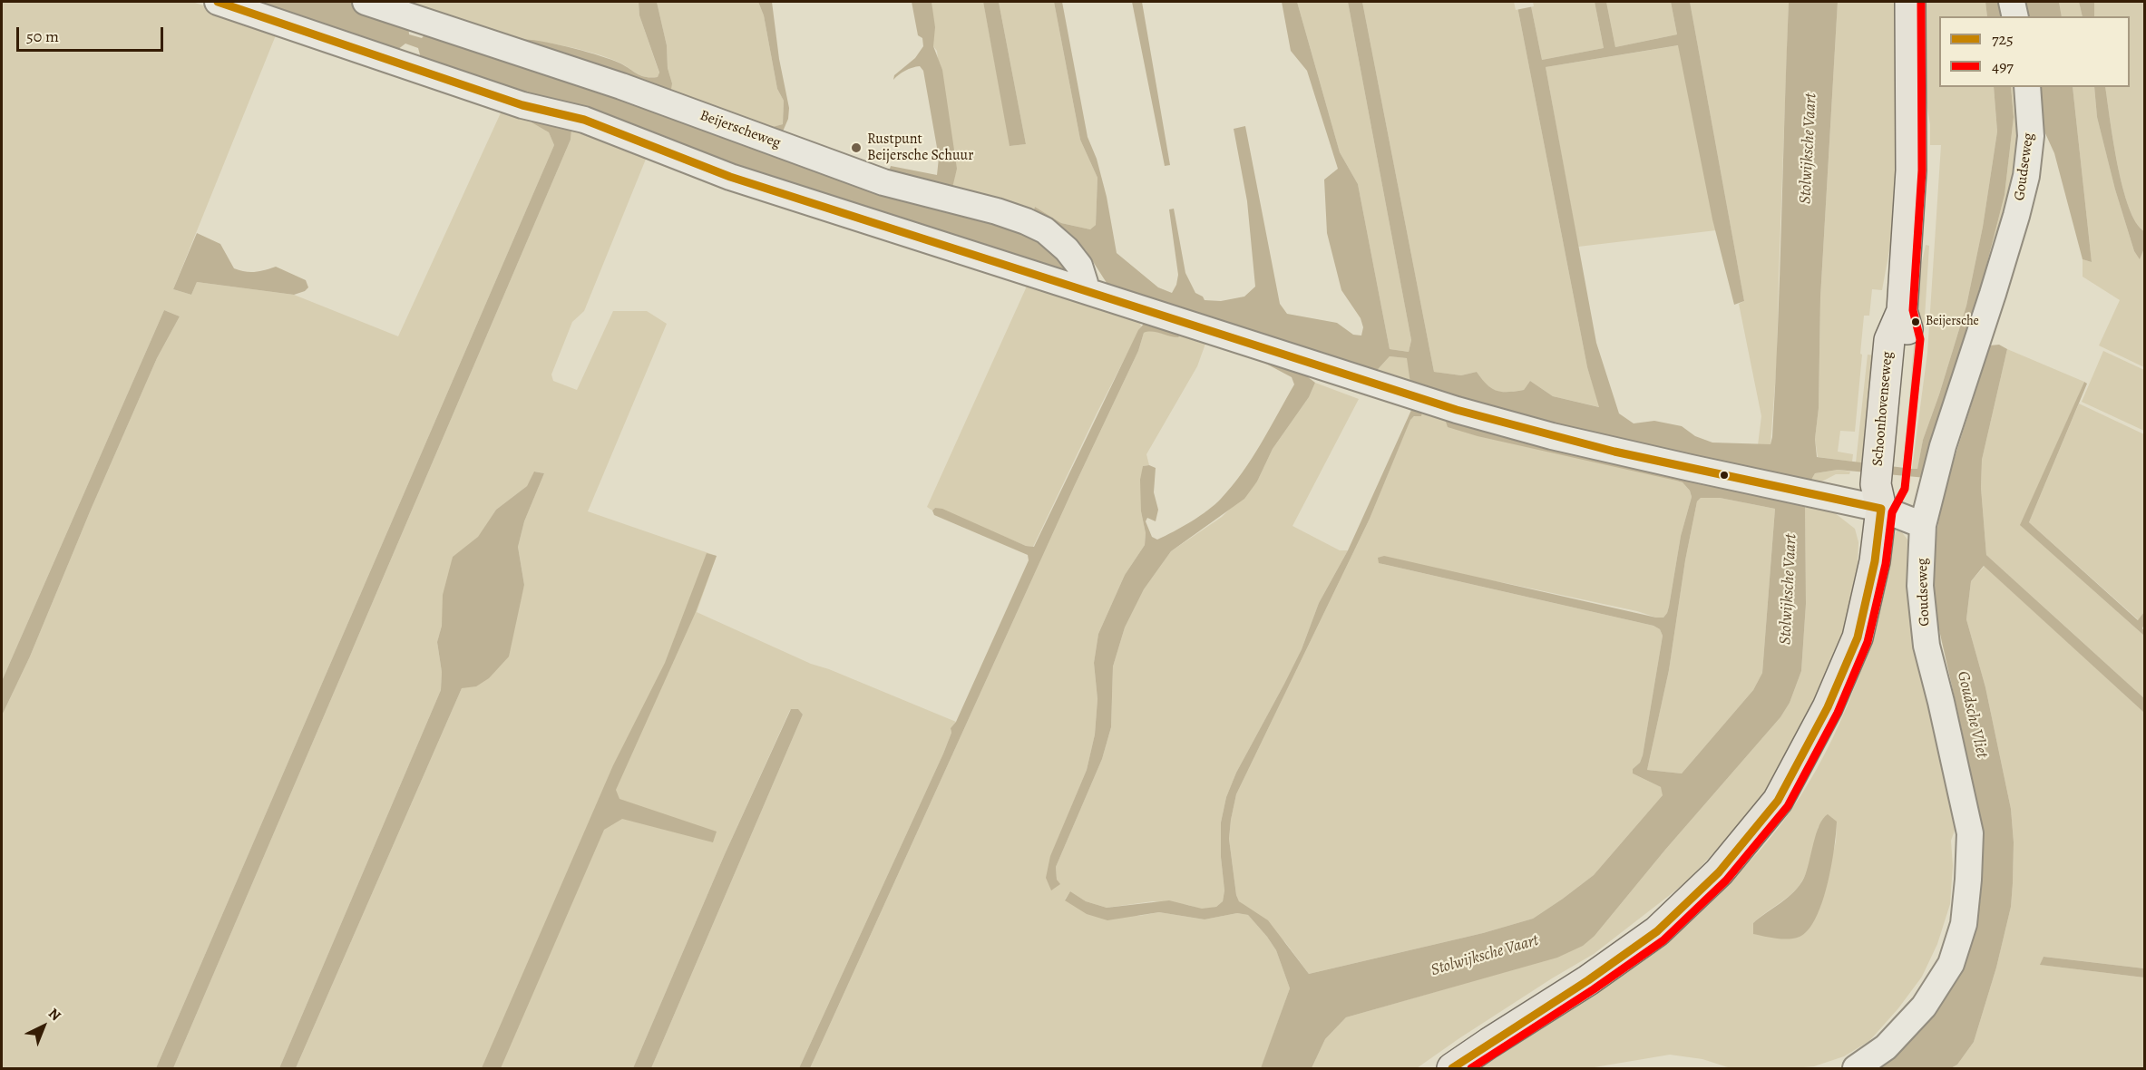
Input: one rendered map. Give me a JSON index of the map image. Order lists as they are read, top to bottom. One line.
{"streets":{"main road":["Schoonhovenseweg"],"street":["Beijerscheweg","Goudseweg"]},"water":["Stolwijksche Vaart","Goudsche Vliet"],"places":["Rustpunt Beijersche Schuur","Beijersche"],"lines":["transit line 725","transit line 497"],"legend":["725","497"],"scale_bar":"50 m","north":"top right"}
